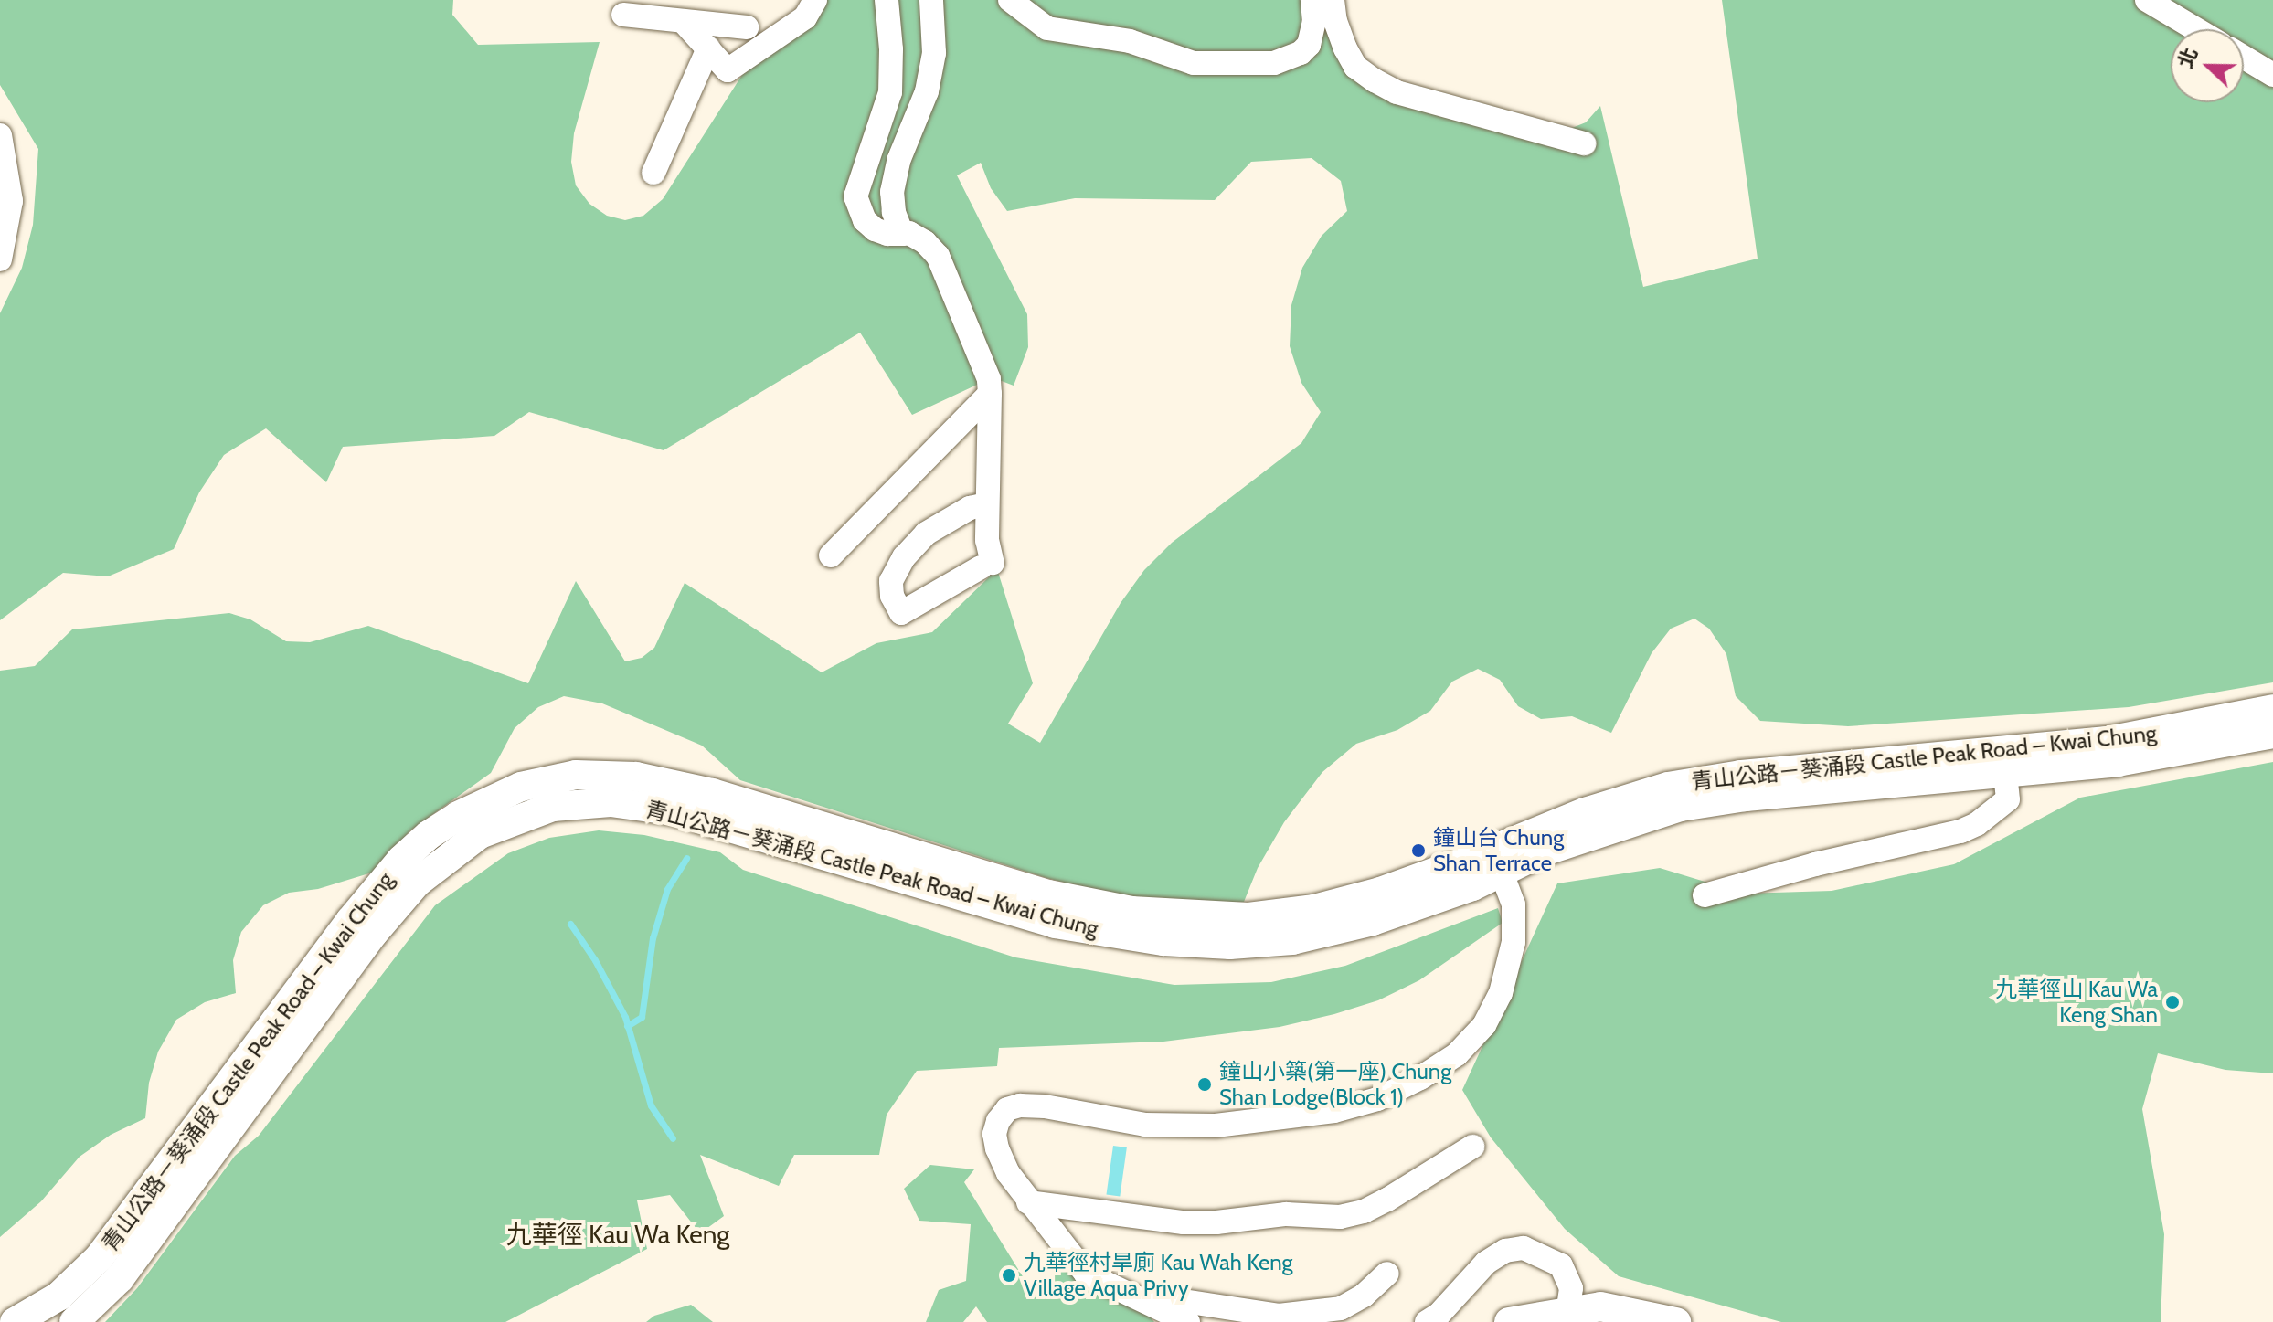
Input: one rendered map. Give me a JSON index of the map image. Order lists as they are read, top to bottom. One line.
{"streets":{"main road":["青山公路－葵涌段 Castle Peak Road – Kwai Chung"]},"districts":["九華徑 Kau Wa Keng"],"places":["鐘山台 Chung Shan Terrace","九華徑山 Kau Wa Keng Shan","鐘山小築(第一座) Chung Shan Lodge(Block 1)","九華徑村旱廁 Kau Wah Keng Village Aqua Privy"],"north":"left"}
